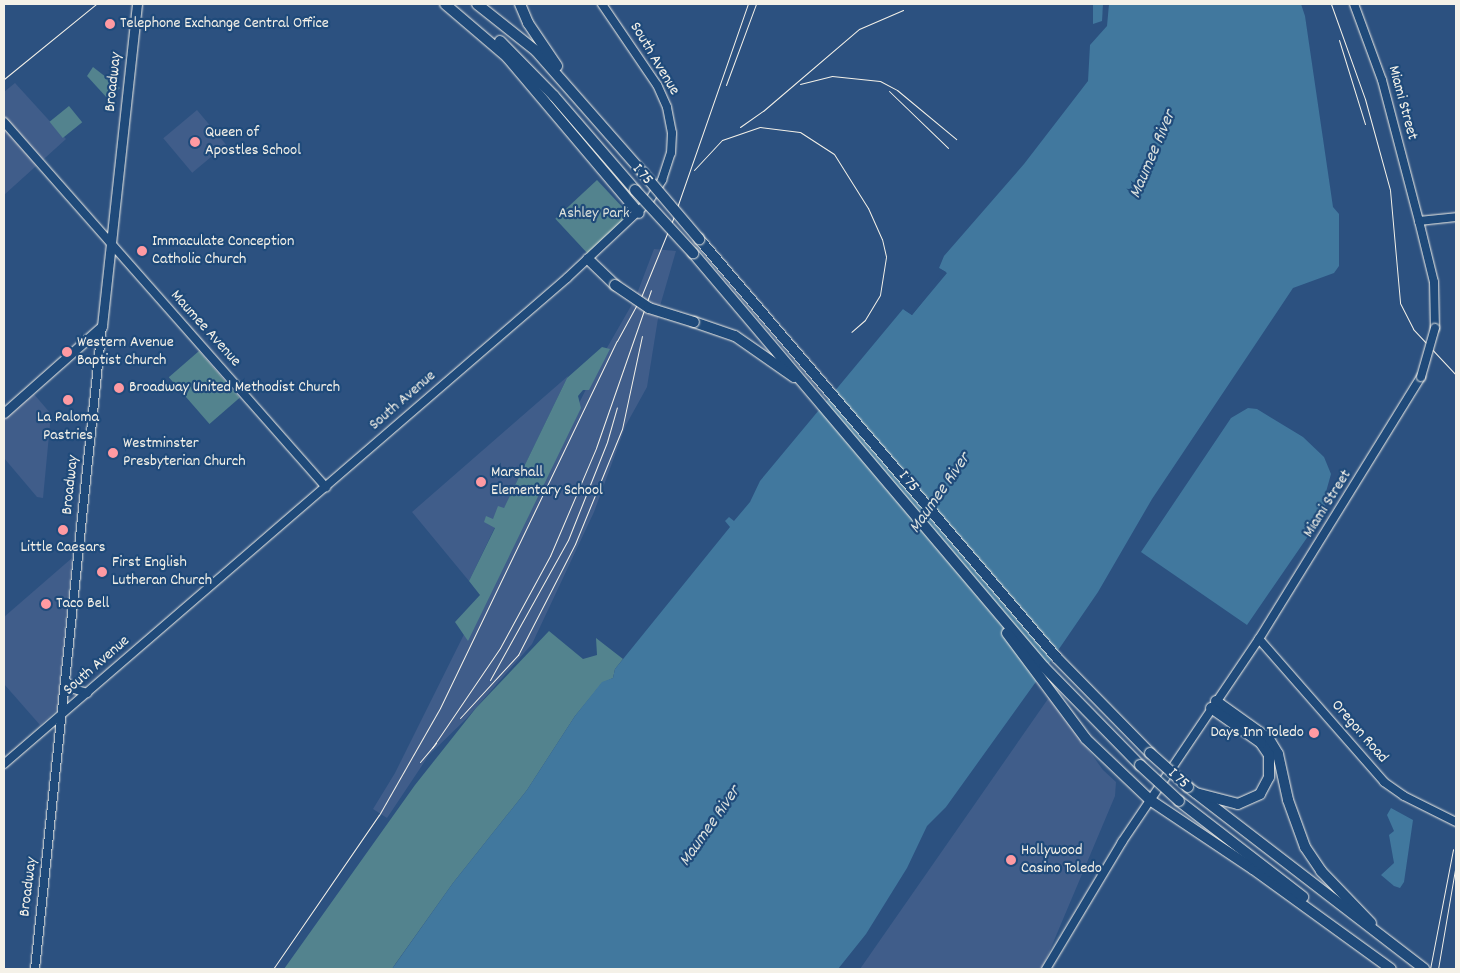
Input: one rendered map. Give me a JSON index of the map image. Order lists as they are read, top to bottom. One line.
{"streets":{"highway":["I 75"],"main road":["Broadway"],"street":["South Avenue","Miami Street","Maumee Avenue","Oregon Road"]},"crossings":[["South Avenue","Broadway"],["South Avenue","Maumee Avenue"],["Broadway","Maumee Avenue"],["Miami Street","Oregon Road"]],"water":["Maumee River"],"parks":["Ashley Park"],"places":["Telephone Exchange Central Office","Queen of Apostles School","Immaculate Conception Catholic Church","Western Avenue Baptist Church","Broadway United Methodist Church","La Paloma Pastries","Westminster Presbyterian Church","Marshall Elementary School","Little Caesars","First English Lutheran Church","Taco Bell","Days Inn Toledo","Hollywood Casino Toledo"]}
